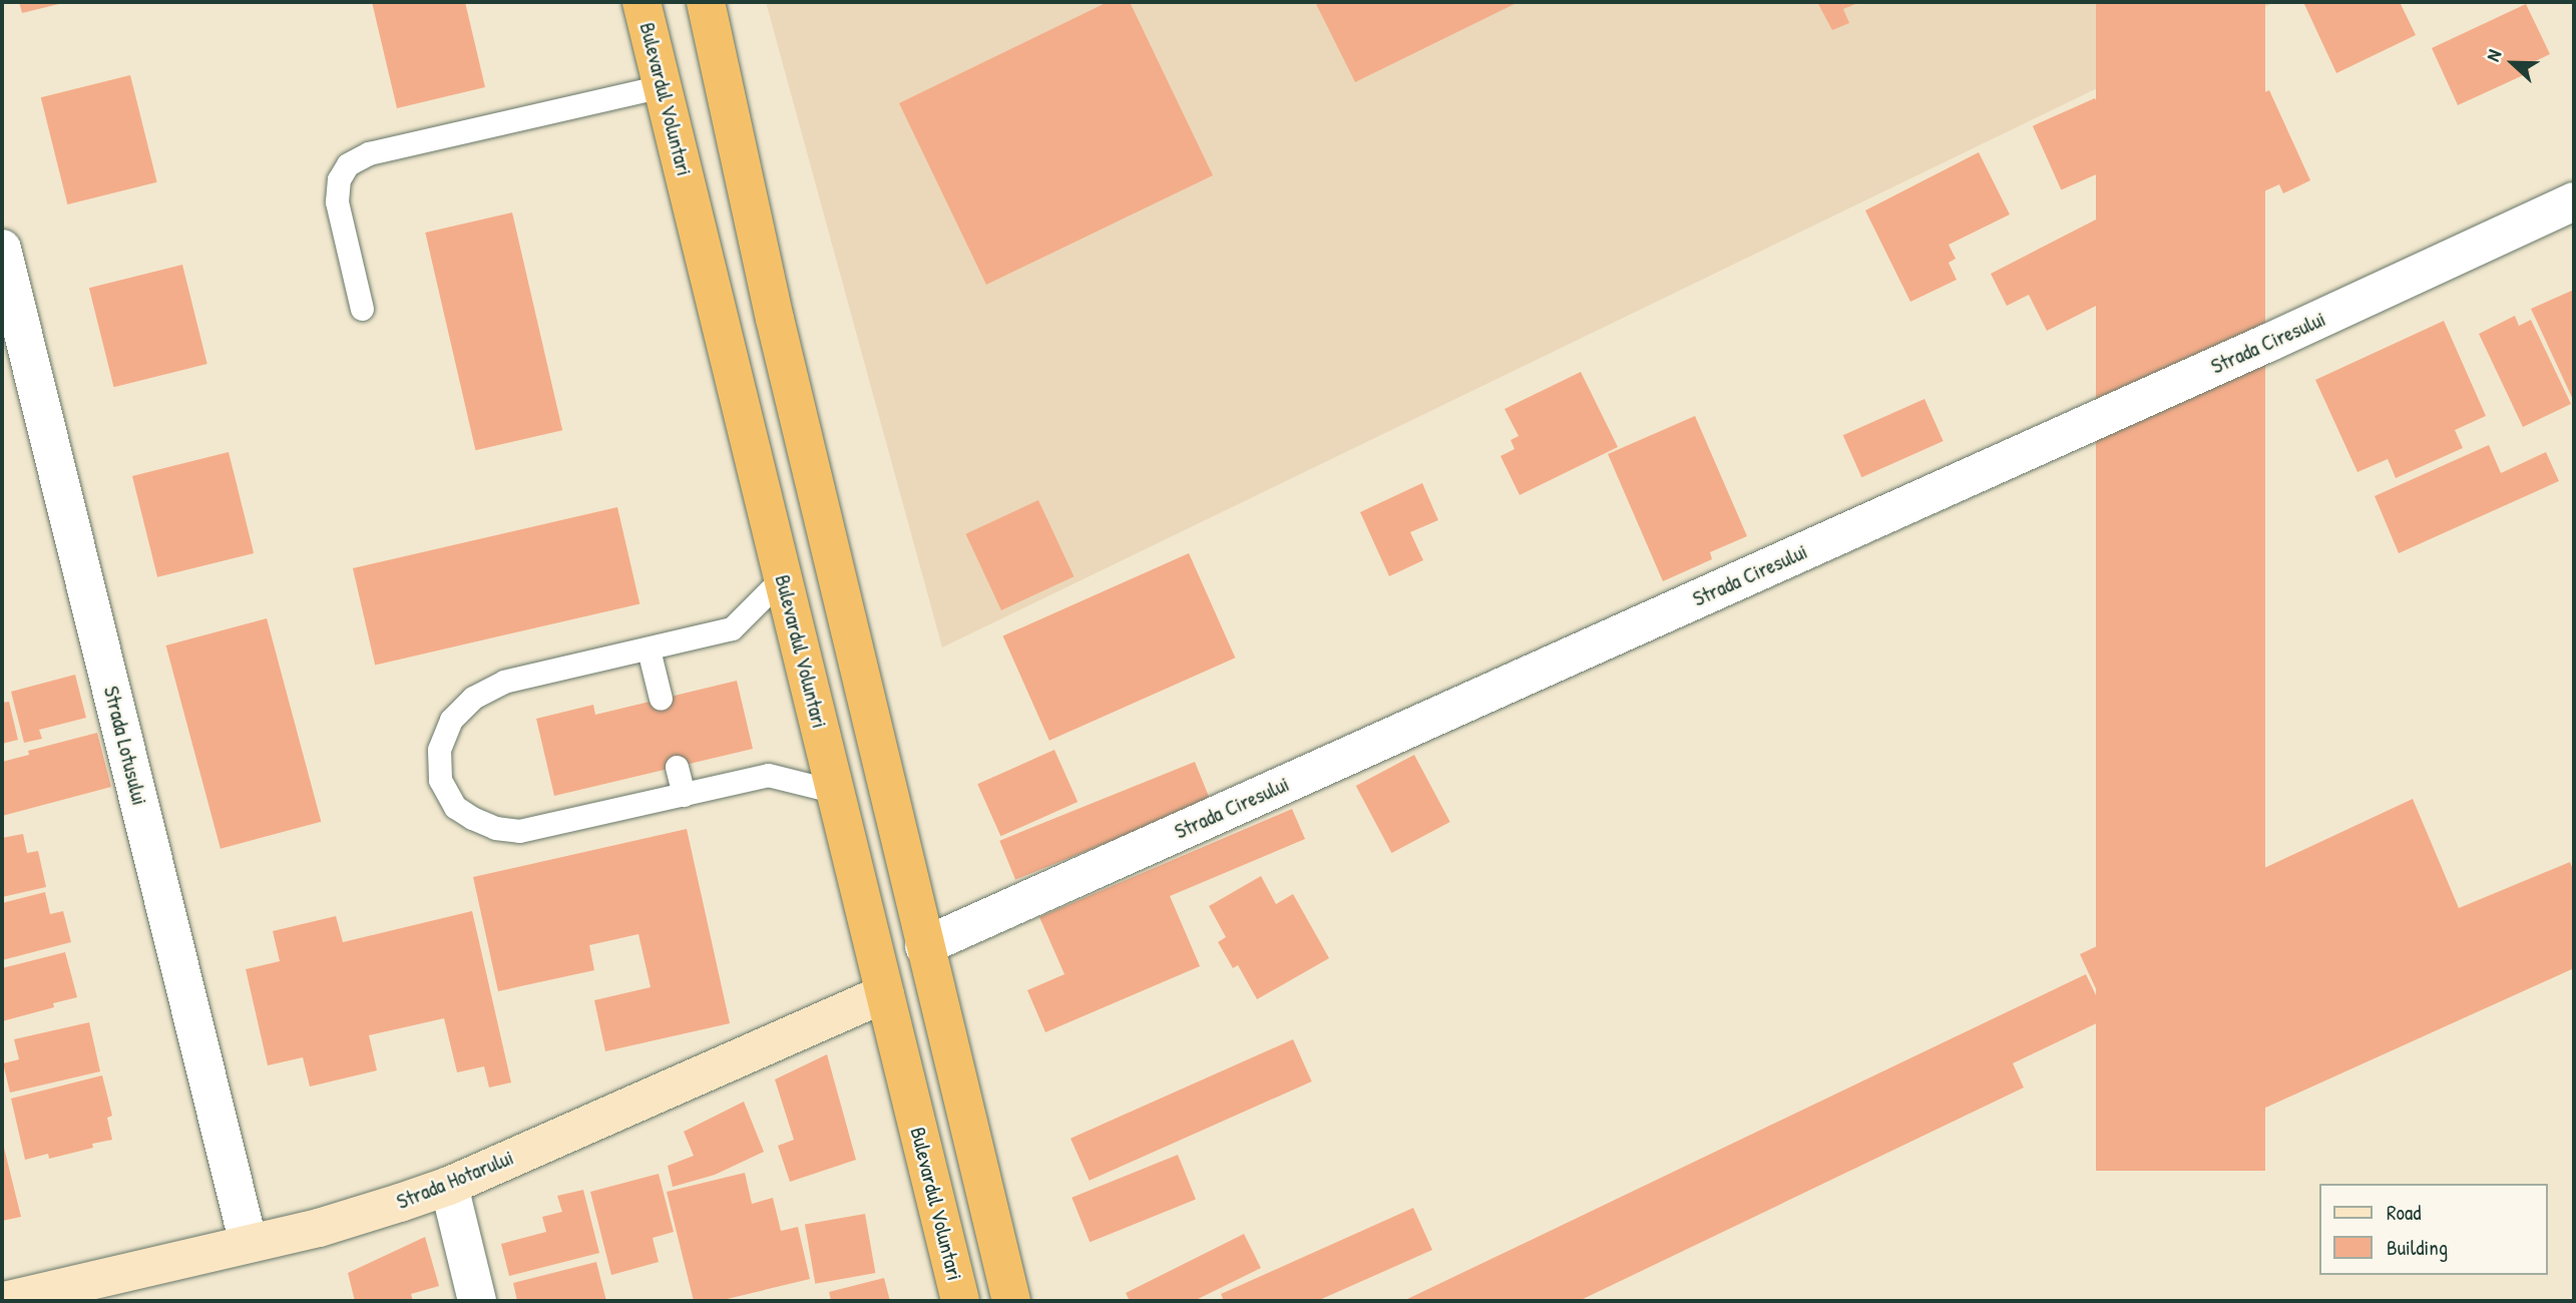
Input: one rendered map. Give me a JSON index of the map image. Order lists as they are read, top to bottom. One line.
{"streets":{"highway":["Bulevardul Voluntari"],"street":["Strada Ciresului","Strada Lotusului","Strada Hotarului"]},"crossings":[["Bulevardul Voluntari","Strada Hotarului"],["Strada Lotusului","Strada Hotarului"]],"legend":["Road","Building"],"north":"left"}
